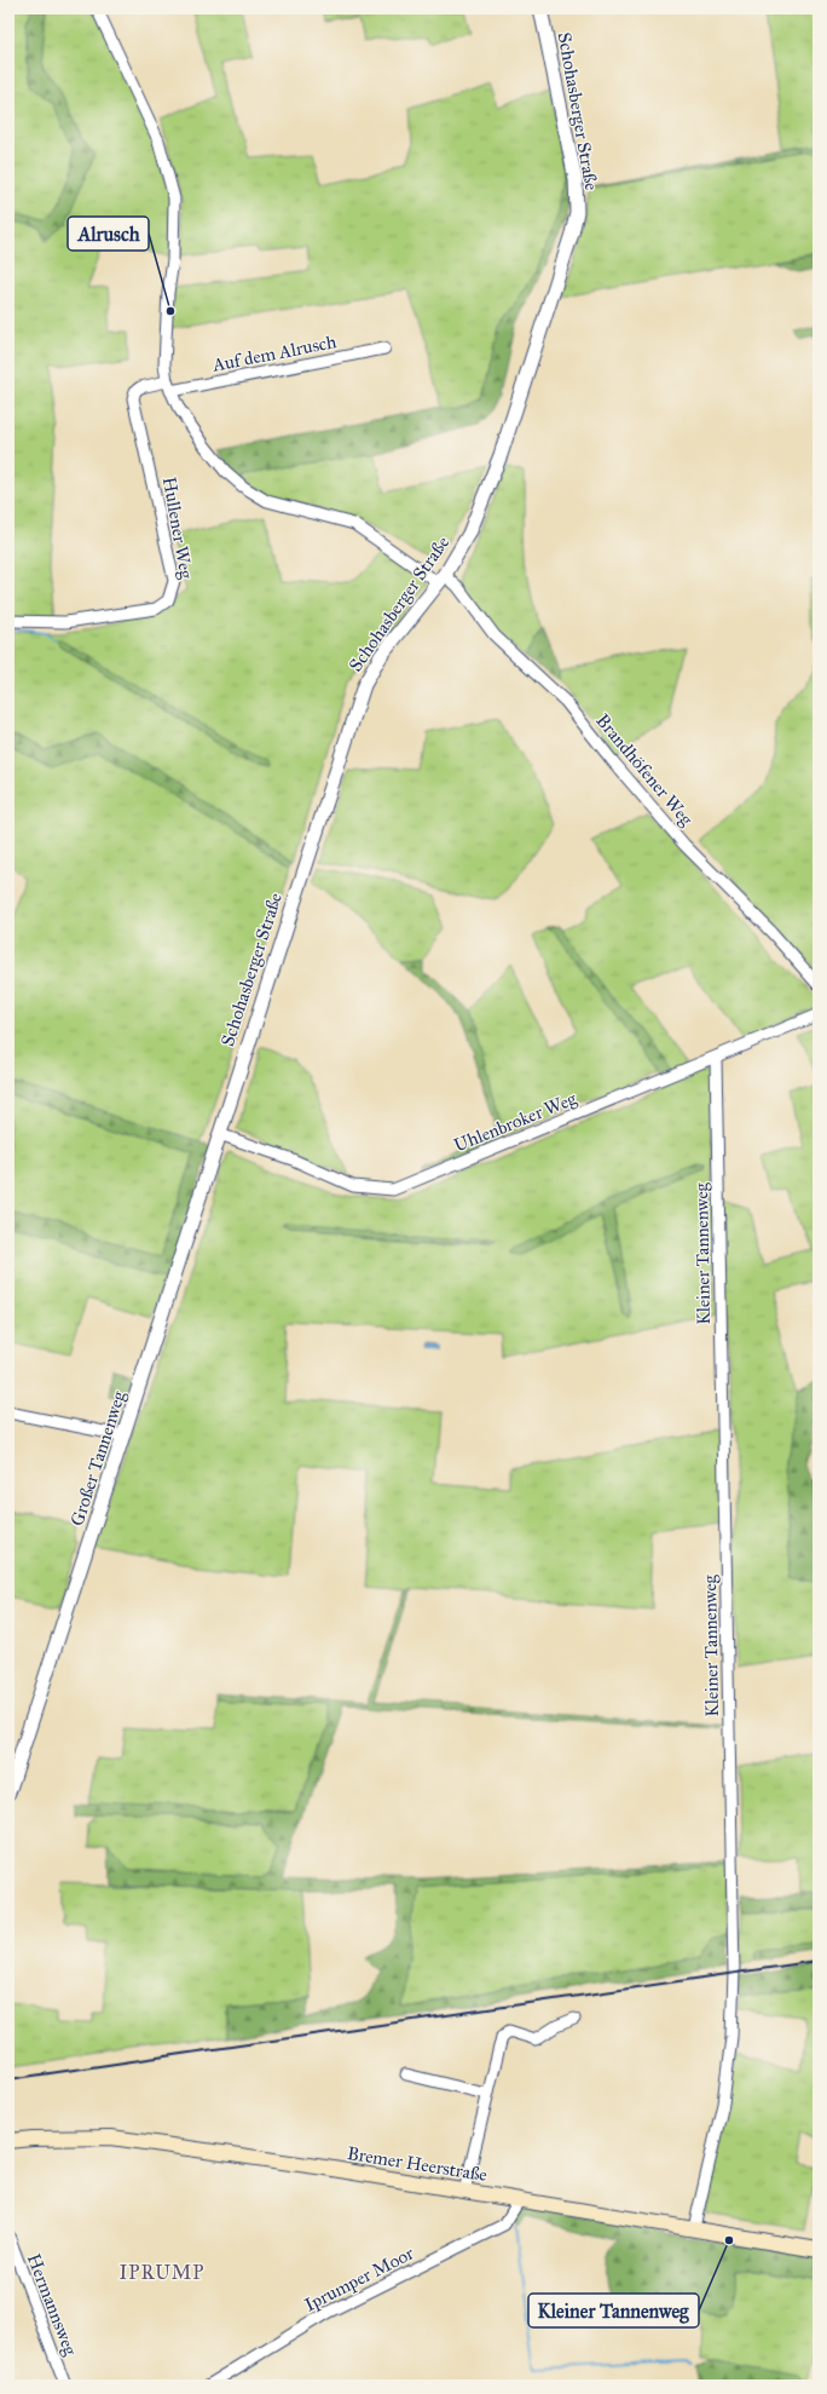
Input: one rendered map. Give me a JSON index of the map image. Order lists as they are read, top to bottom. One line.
{"streets":{"main road":["Bremer Heerstraße"],"street":["Schohasberger Straße","Auf dem Alrusch","Hullener Weg","Brandhöfener Weg","Uhlenbroker Weg","Kleiner Tannenweg","Großer Tannenweg","Iprumper Moor","Hermannsweg"]},"crossings":[["Schohasberger Straße","Brandhöfener Weg"],["Schohasberger Straße","Uhlenbroker Weg"],["Schohasberger Straße","Großer Tannenweg"],["Auf dem Alrusch","Hullener Weg"],["Auf dem Alrusch","Brandhöfener Weg"],["Hullener Weg","Brandhöfener Weg"],["Uhlenbroker Weg","Kleiner Tannenweg"],["Uhlenbroker Weg","Großer Tannenweg"],["Kleiner Tannenweg","Bremer Heerstraße"],["Bremer Heerstraße","Iprumper Moor"]],"districts":["IPRUMP"],"places":["Alrusch","Kleiner Tannenweg"]}
